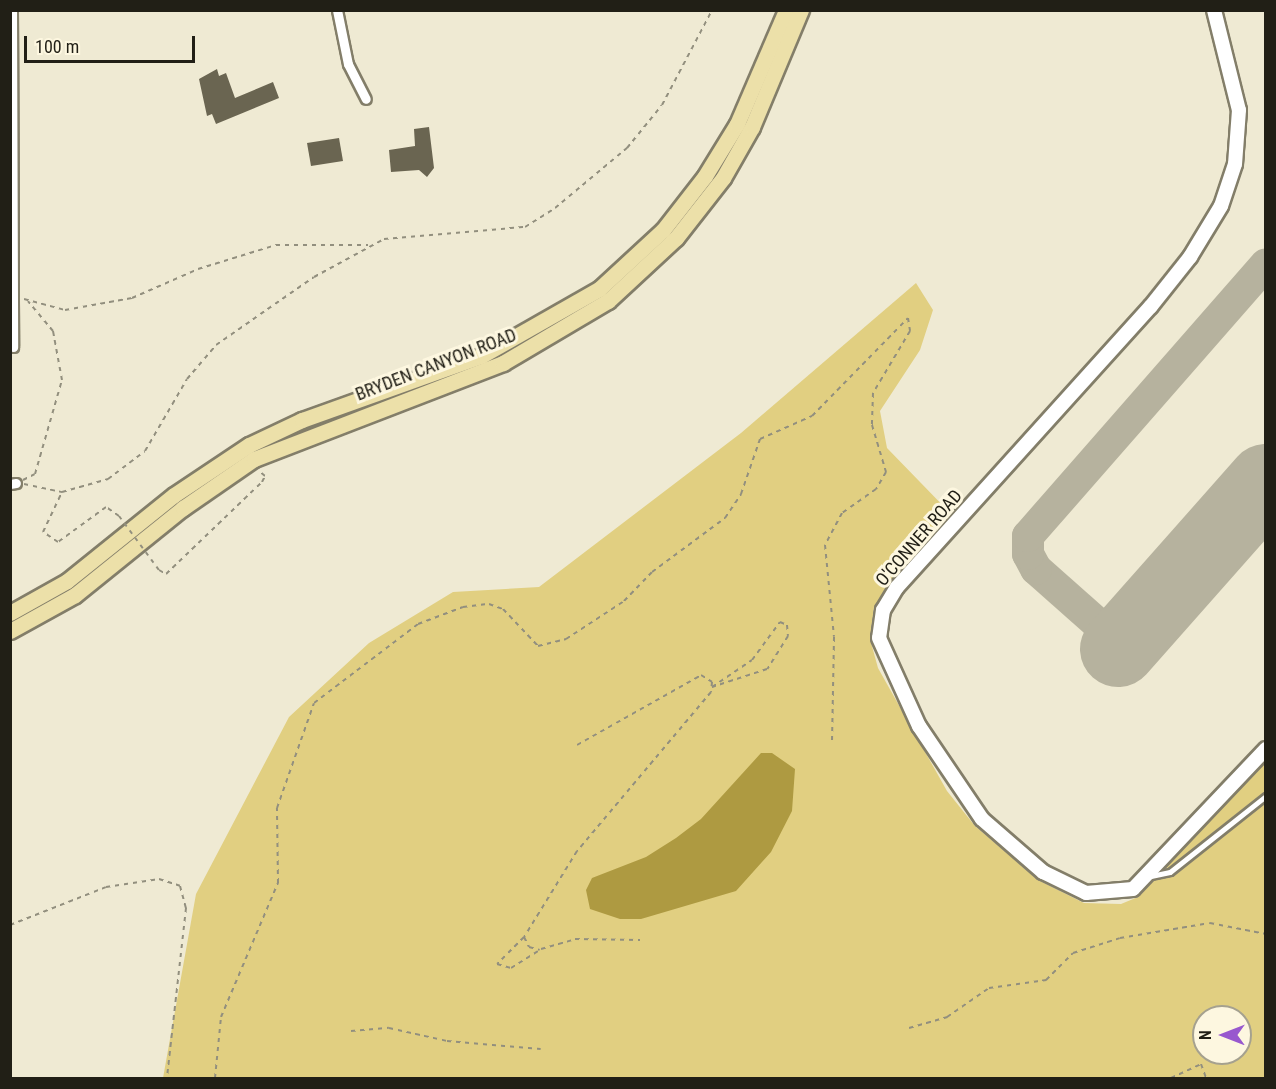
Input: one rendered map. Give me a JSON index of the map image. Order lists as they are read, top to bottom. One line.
{"streets":{"main road":["BRYDEN CANYON ROAD"],"street":["O'CONNER ROAD"]},"scale_bar":"100 m","north":"left"}
